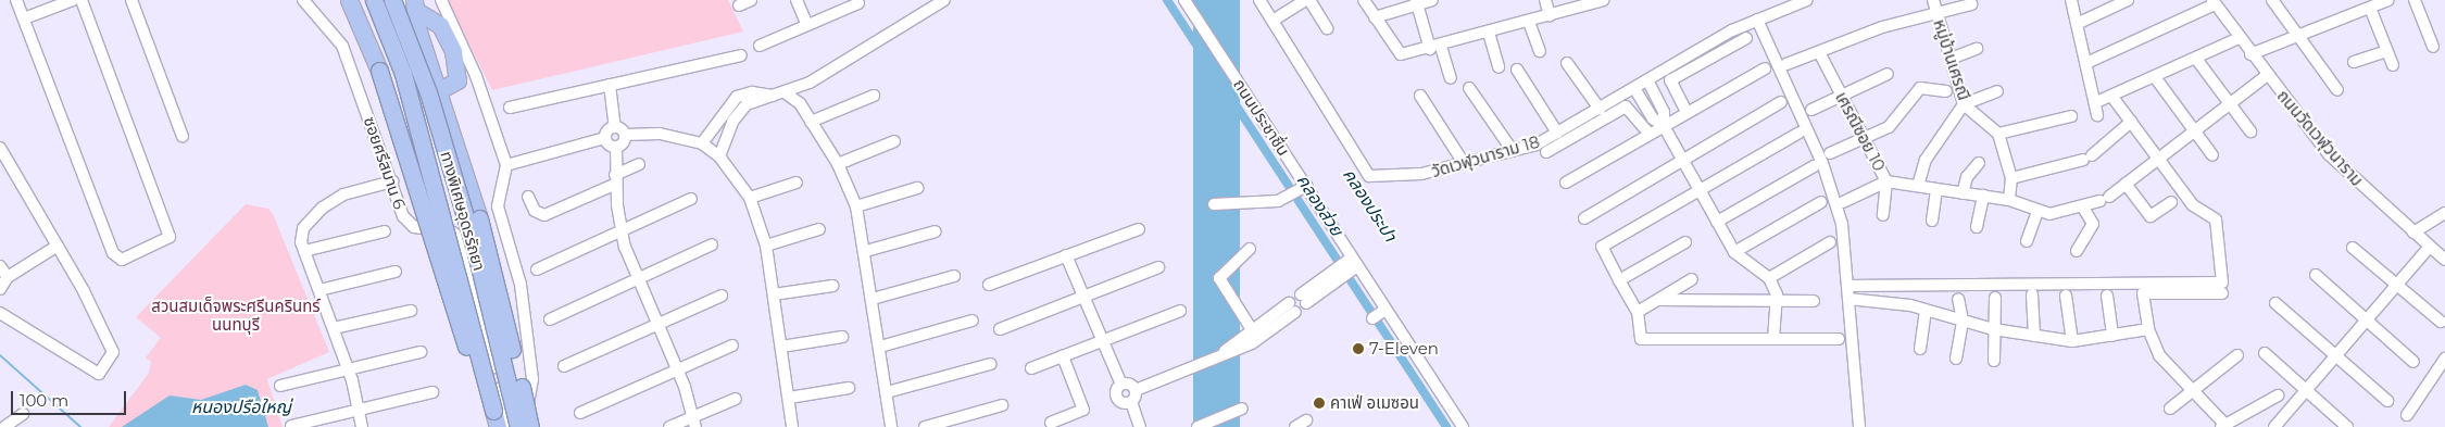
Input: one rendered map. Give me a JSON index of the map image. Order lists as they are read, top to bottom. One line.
{"streets":{"highway":["ทางพิเศษอุดรรัถยา"],"street":["หมู่บ้านเศรณี","ถนนประชาชื่น","เศรณีซอย 10","ถนนวัดเวฬุวนาราม","วัดเวฬุวนาราม 18","ซอยศรีสมาน 6"]},"crossings":[["ซอยศรีสมาน 6","ทางพิเศษอุดรรัถยา"]],"water":["คลองส่วย","คลองประปา","หนองปรือใหญ่"],"parks":["สวนสมเด็จพระศรีนครินทร์ นนทบุรี"],"places":["7-Eleven","คาเฟ่ อเมซอน"],"scale_bar":"100 m"}
